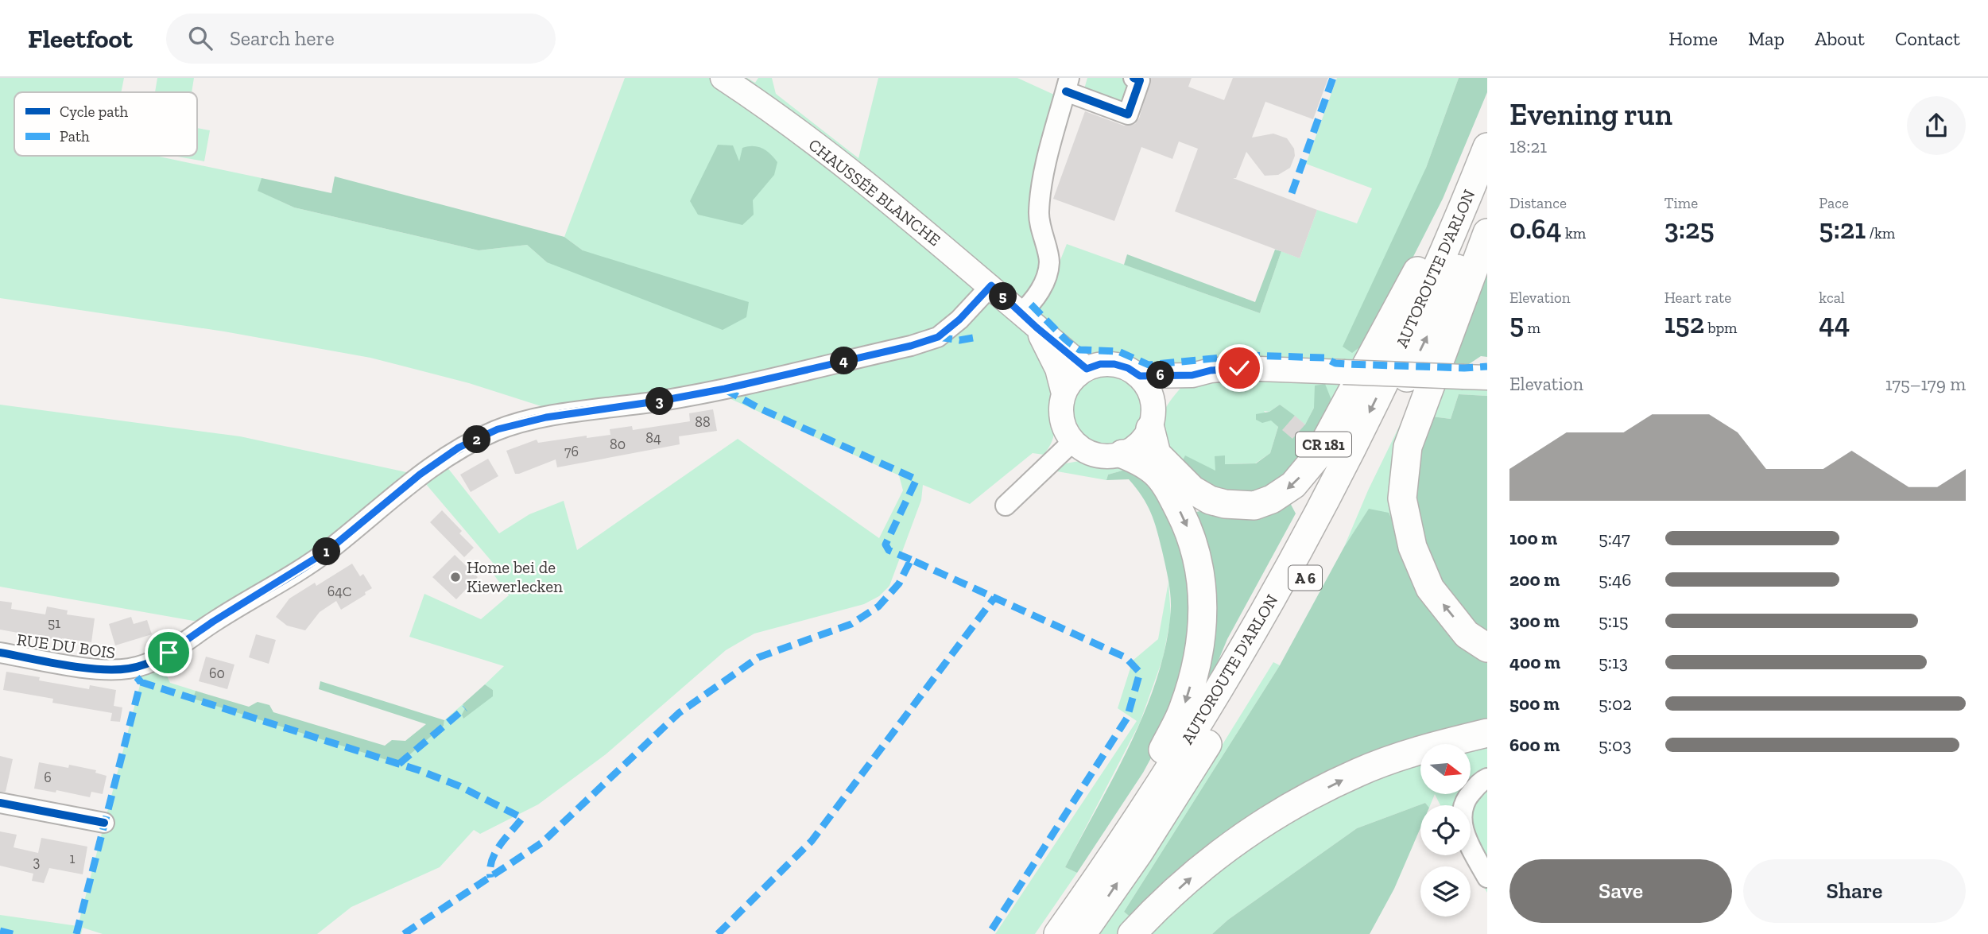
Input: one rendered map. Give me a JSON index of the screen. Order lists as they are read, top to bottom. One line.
{"streets":{"highway":["AUTOROUTE D'ARLON","CR 181","A 6"],"main road":["CHAUSSÉE BLANCHE"],"street":["RUE DU BOIS"]},"crossings":[["CHAUSSÉE BLANCHE","CR 181"],["CHAUSSÉE BLANCHE","A 6"],["CHAUSSÉE BLANCHE","RUE DU BOIS"],["AUTOROUTE D'ARLON","CR 181"],["AUTOROUTE D'ARLON","A 6"],["CR 181","A 6"]],"places":["Home bei de Kiewerlecken"],"house_numbers":["88","84","80","76","64C","51","60","6","1","3"],"legend":["Cycle path","Path"],"north":"right","page":{"header":"Fleetfoot","search":"Search here","nav":["Home","Map","About","Contact"],"heading":["Evening run","18:21"],"stats":[["Distance","0.64 km"],["Time","3:25"],["Pace","5:21 /km"],["Elevation","5 m"],["Heart rate","152 bpm"],["kcal","44"]],"pins":["5","4","6","3","2","1"],"chart":["Elevation","175–179 m"],"list":[{"name":"100 m","note":"5:47"},{"name":"200 m","note":"5:46"},{"name":"300 m","note":"5:15"},{"name":"400 m","note":"5:13"},{"name":"500 m","note":"5:02"},{"name":"600 m","note":"5:03"}],"buttons":["Save","Share"]}}
